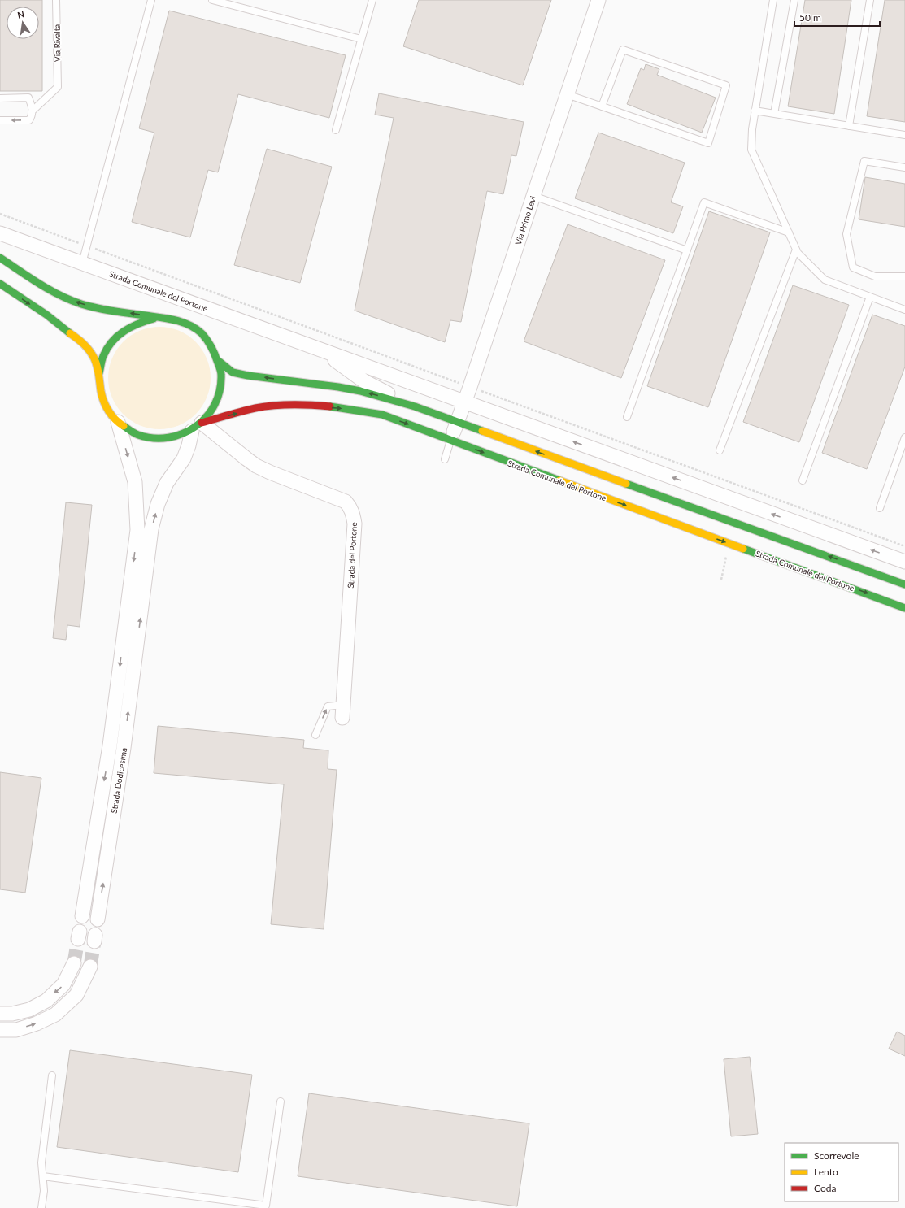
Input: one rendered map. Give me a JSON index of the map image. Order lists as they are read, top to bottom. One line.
{"streets":{"street":["Via Primo Levi","Strada Comunale del Portone","Strada del Portone","Strada Dodicesima"],"lane":["Via Rivalta"]},"crossings":[["Via Primo Levi","Strada Comunale del Portone"],["Strada Comunale del Portone","Strada del Portone"],["Strada Comunale del Portone","Strada Dodicesima"],["Strada del Portone","Strada Dodicesima"]],"legend":["Scorrevole","Lento","Coda"],"scale_bar":"50 m","north":"top"}
